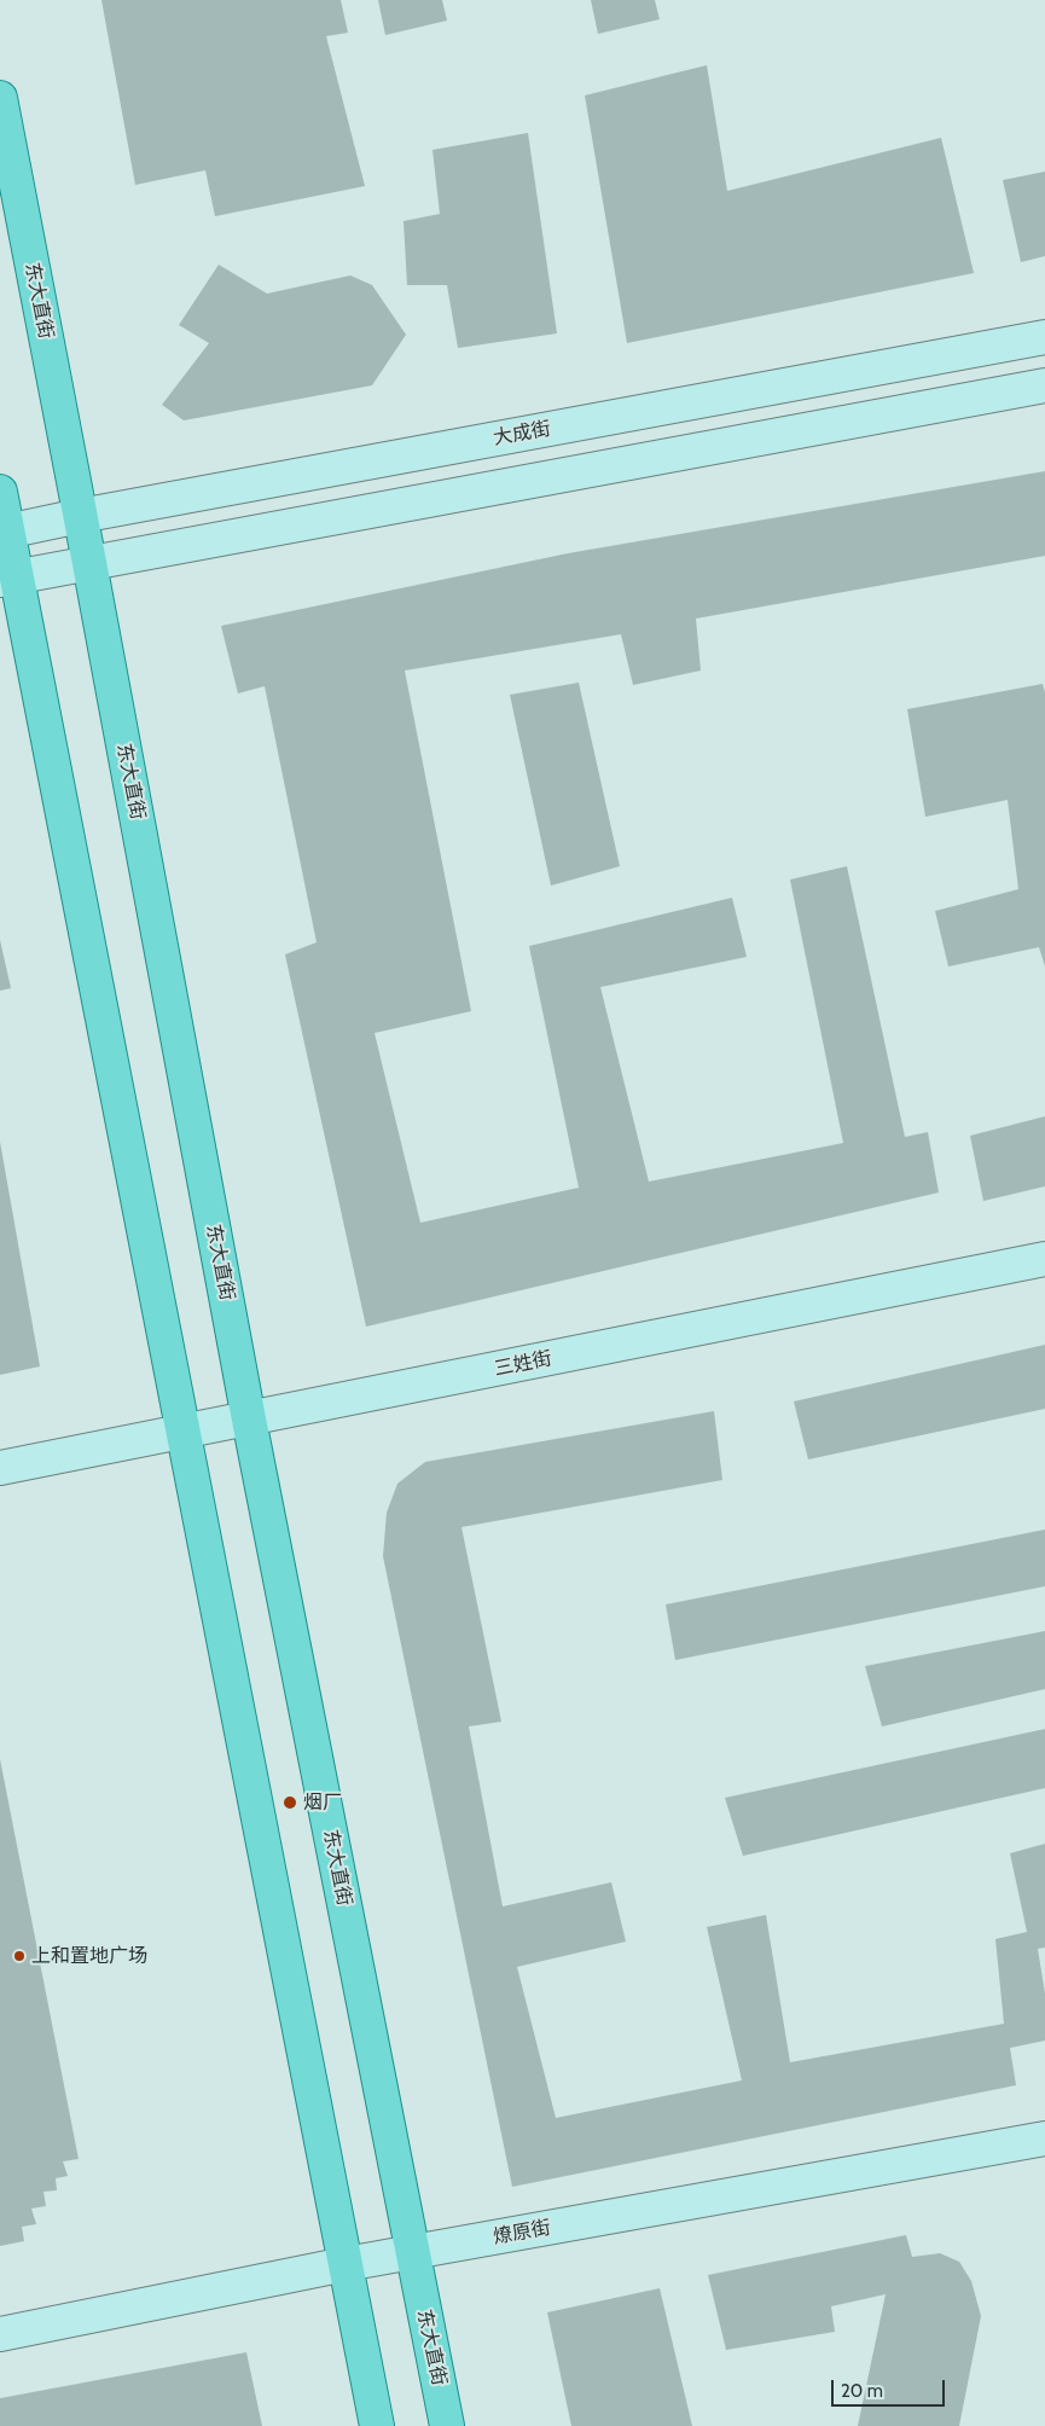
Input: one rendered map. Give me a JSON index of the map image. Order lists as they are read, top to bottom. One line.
{"streets":{"main road":["东大直街"],"street":["大成街","三姓街","燎原街"]},"crossings":[["东大直街","大成街"],["东大直街","三姓街"],["东大直街","燎原街"]],"places":["烟厂","上和置地广场"],"scale_bar":"20 m"}
